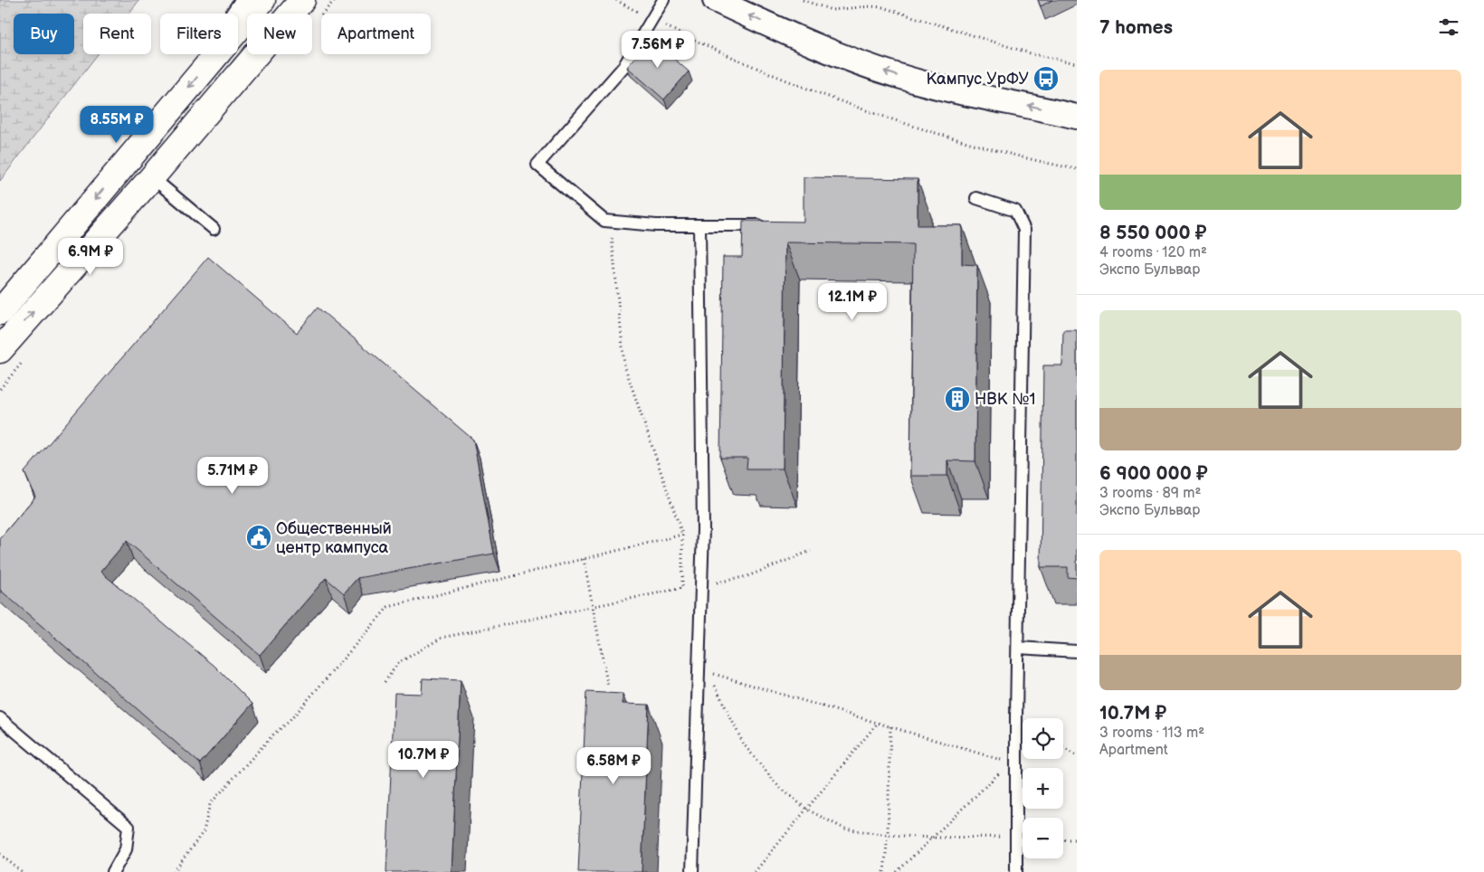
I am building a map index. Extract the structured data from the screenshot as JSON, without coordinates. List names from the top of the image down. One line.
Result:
{"places":{"bus stop":["Кампус УрФУ"],"building":["НВК №1"],"public building":["Общественный центр кампуса"]},"page":{"heading":"7 homes","chip":["Buy","Rent","Filters","New","Apartment"],"price":["7.56M ₽","8.55M ₽","6.9M ₽","12.1M ₽","5.71M ₽","10.7M ₽","6.58M ₽"],"list":[{"name":"8 550 000 ₽","note":"4 rooms · 120 m² · Экспо Бульвар"},{"name":"6 900 000 ₽","note":"3 rooms · 89 m² · Экспо Бульвар"},{"name":"10.7M ₽","note":"3 rooms · 113 m² · Apartment"}],"map_buttons":["+","−"]}}
